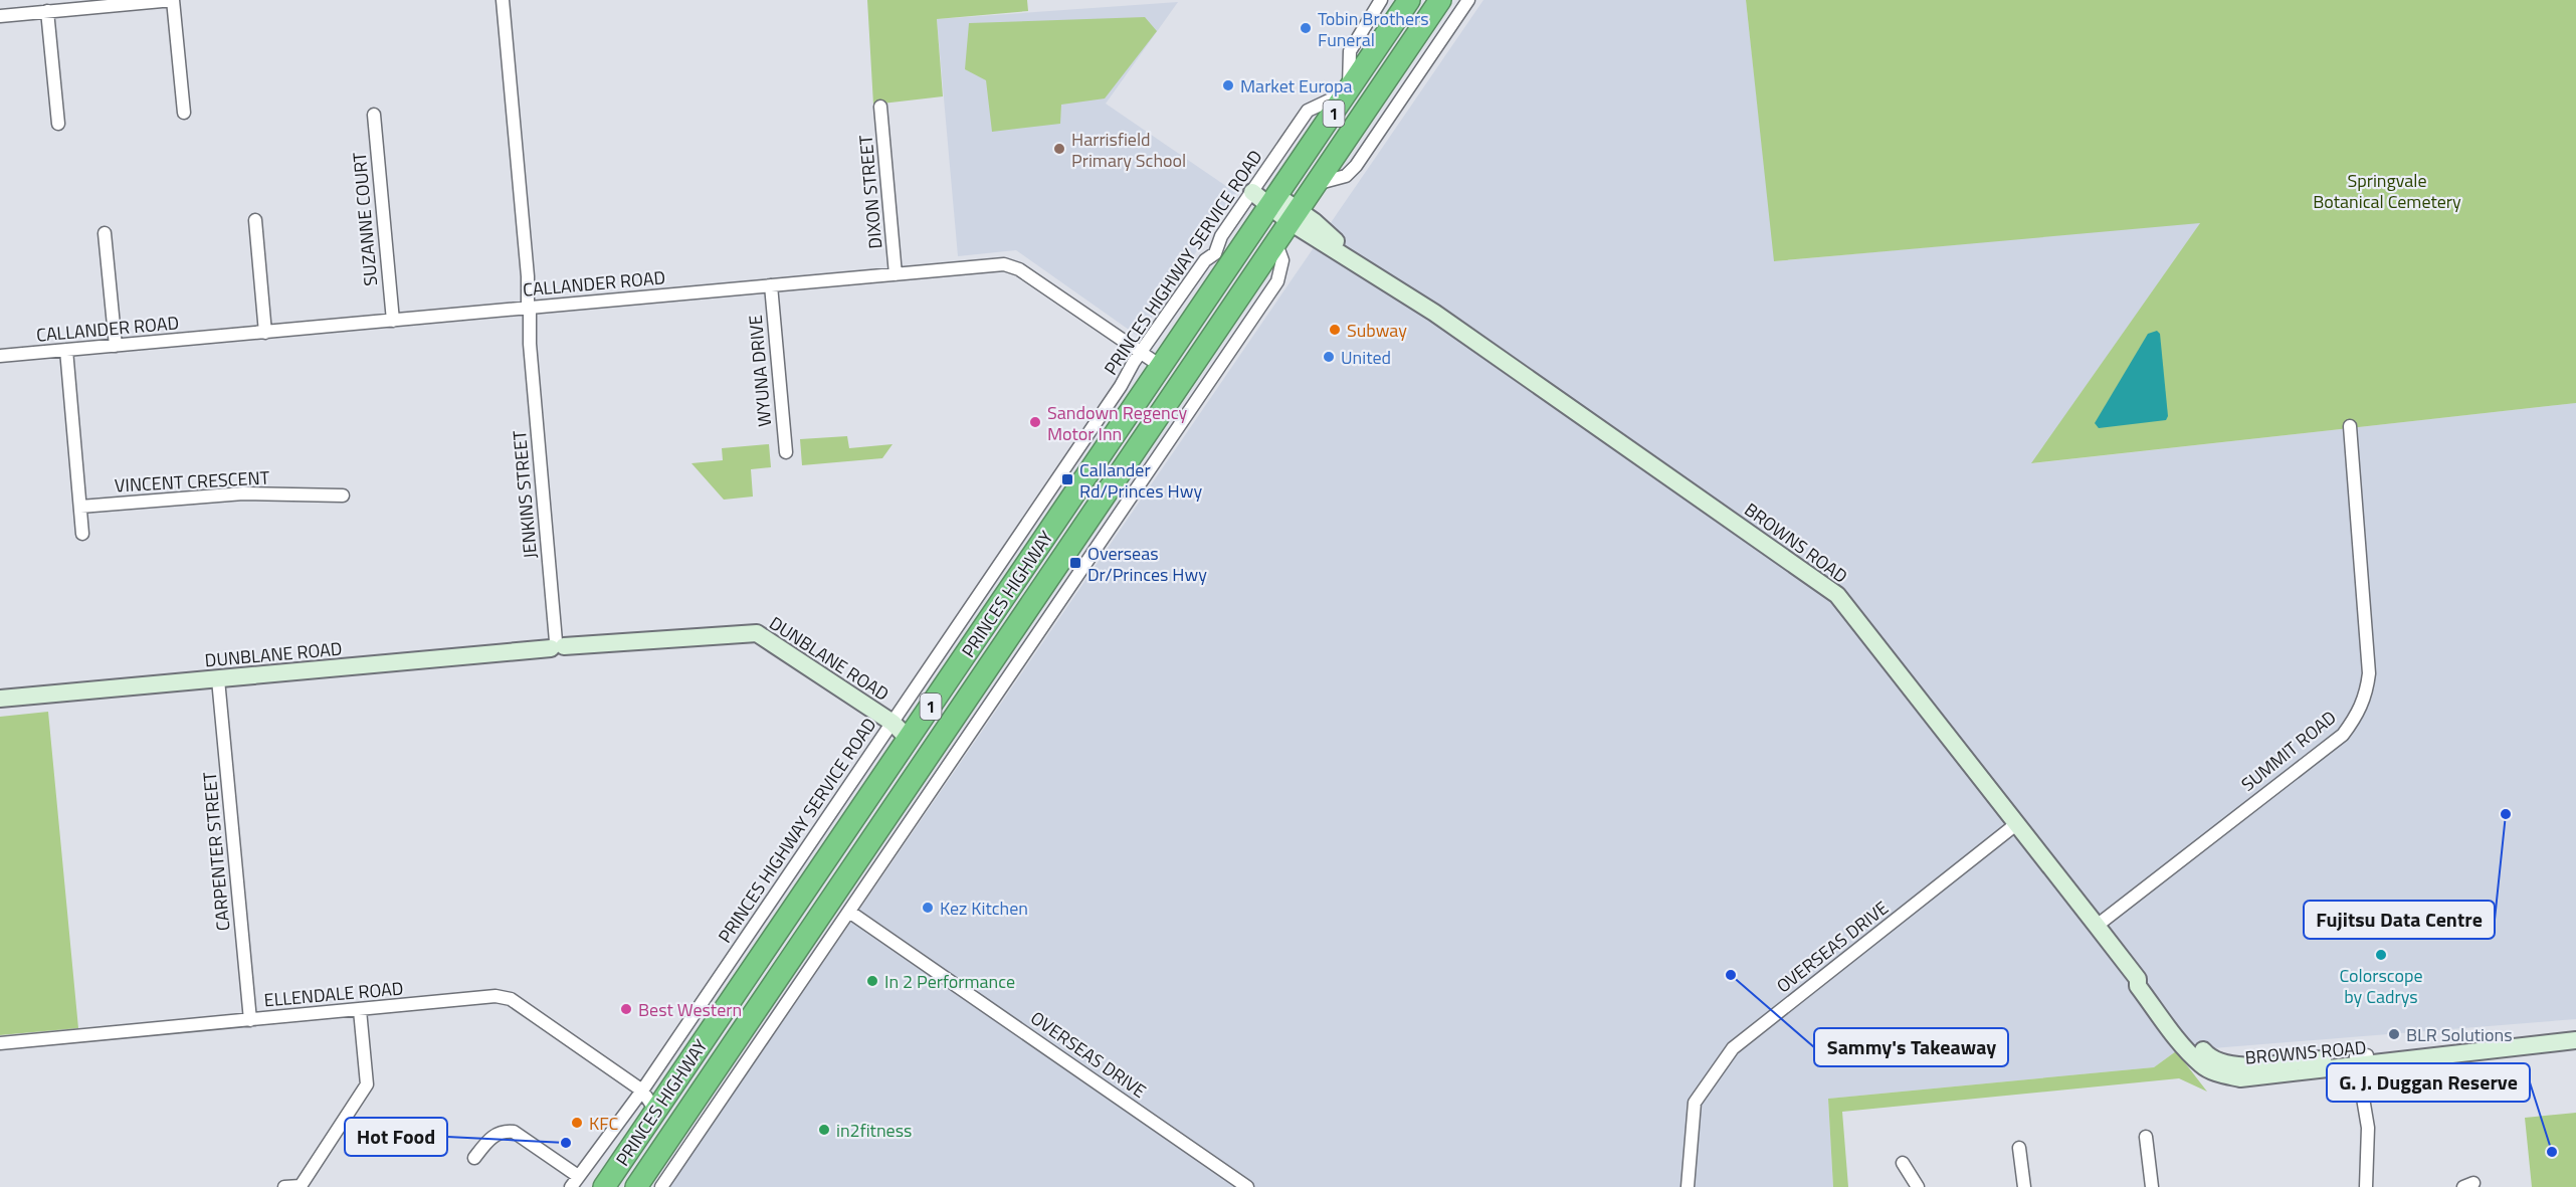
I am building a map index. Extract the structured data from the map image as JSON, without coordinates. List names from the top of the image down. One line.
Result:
{"streets":{"highway":["1","PRINCES HIGHWAY"],"street":["DIXON STREET","SUZANNE COURT","PRINCES HIGHWAY SERVICE ROAD","CALLANDER ROAD","WYUNA DRIVE","VINCENT CRESCENT","JENKINS STREET","BROWNS ROAD","DUNBLANE ROAD","SUMMIT ROAD","CARPENTER STREET","OVERSEAS DRIVE","ELLENDALE ROAD"]},"crossings":[["DIXON STREET","CALLANDER ROAD"],["SUZANNE COURT","CALLANDER ROAD"],["PRINCES HIGHWAY SERVICE ROAD","CALLANDER ROAD"],["PRINCES HIGHWAY SERVICE ROAD","BROWNS ROAD"],["PRINCES HIGHWAY SERVICE ROAD","PRINCES HIGHWAY"],["PRINCES HIGHWAY SERVICE ROAD","DUNBLANE ROAD"],["PRINCES HIGHWAY SERVICE ROAD","ELLENDALE ROAD"],["CALLANDER ROAD","WYUNA DRIVE"],["CALLANDER ROAD","JENKINS STREET"],["CALLANDER ROAD","PRINCES HIGHWAY"],["JENKINS STREET","DUNBLANE ROAD"],["BROWNS ROAD","PRINCES HIGHWAY"],["BROWNS ROAD","SUMMIT ROAD"],["BROWNS ROAD","OVERSEAS DRIVE"],["PRINCES HIGHWAY","DUNBLANE ROAD"],["PRINCES HIGHWAY","ELLENDALE ROAD"],["DUNBLANE ROAD","CARPENTER STREET"],["CARPENTER STREET","ELLENDALE ROAD"]],"parks":["Springvale Botanical Cemetery"],"places":{"other":["Tobin Brothers Funeral","Market Europa","Harrisfield Primary School","Subway","United","Sandown Regency Motor Inn","Fujitsu Data Centre","Kez Kitchen","Colorscope by Cadrys","Sammy's Takeaway","In 2 Performance","Best Western","BLR Solutions","KFC","in2fitness","Hot Food","G. J. Duggan Reserve"],"transit":["Callander Rd/Princes Hwy","Overseas Dr/Princes Hwy"]}}
